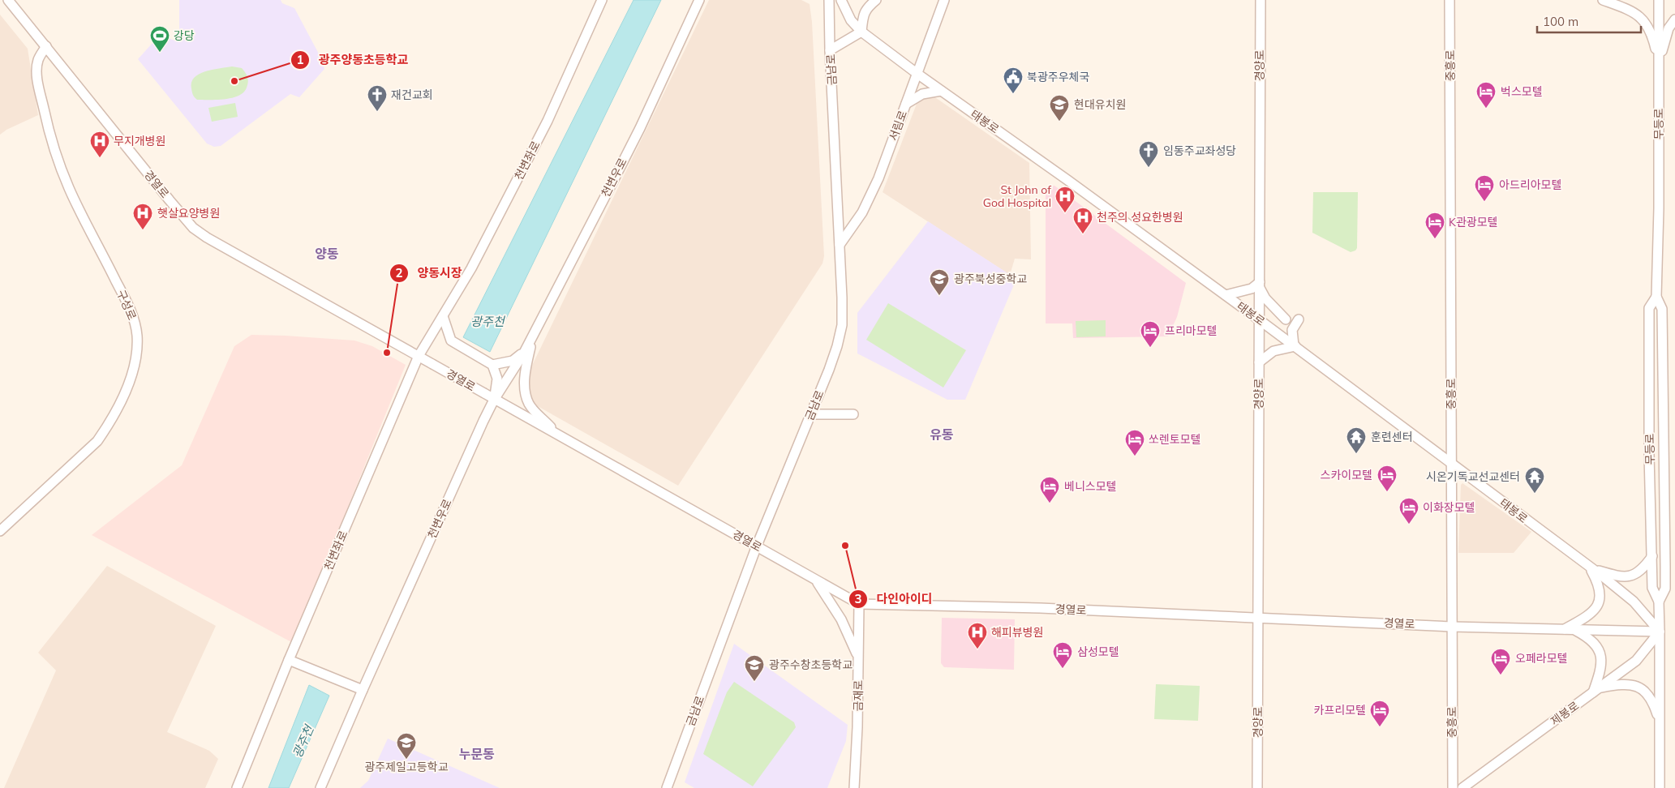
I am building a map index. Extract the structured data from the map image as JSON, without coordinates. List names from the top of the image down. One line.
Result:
{"streets":{"street":["경양로","중흥로","금남로","태봉로","무등로","서림로","천변좌로","천변우로","경열로","구성로","금재로","제봉로"]},"crossings":[["경양로","태봉로"],["경양로","경열로"],["중흥로","태봉로"],["중흥로","경열로"],["금남로","서림로"],["금남로","경열로"],["태봉로","무등로"],["태봉로","서림로"],["태봉로","경열로"],["태봉로","제봉로"],["무등로","경열로"],["무등로","제봉로"],["천변좌로","경열로"],["천변우로","경열로"],["경열로","구성로"],["경열로","금재로"],["경열로","제봉로"]],"districts":["양동","유동","누문동"],"water":["광주천"],"places":{"sports":["강당"],"other":["광주양동초등학교","양동시장","다인아이디"],"public building":["북광주우체국"],"hotel":["벅스모텔","아드리아모텔","K관광모텔","프리마모텔","쏘렌토모텔","스카이모텔","베니스모텔","이화장모텔","삼성모텔","오페라모텔","카프리모텔"],"church":["재건교회","임동주교좌성당"],"school or university":["현대유치원","광주북성중학교","광주수창초등학교","광주제일고등학교"],"hospital":["무지개병원","St John of God Hospital","햇살요양병원","천주의 성요한병원","해피뷰병원"],"temple":["훈련센터","시온기독교선교센터"]},"scale_bar":"100 m"}
